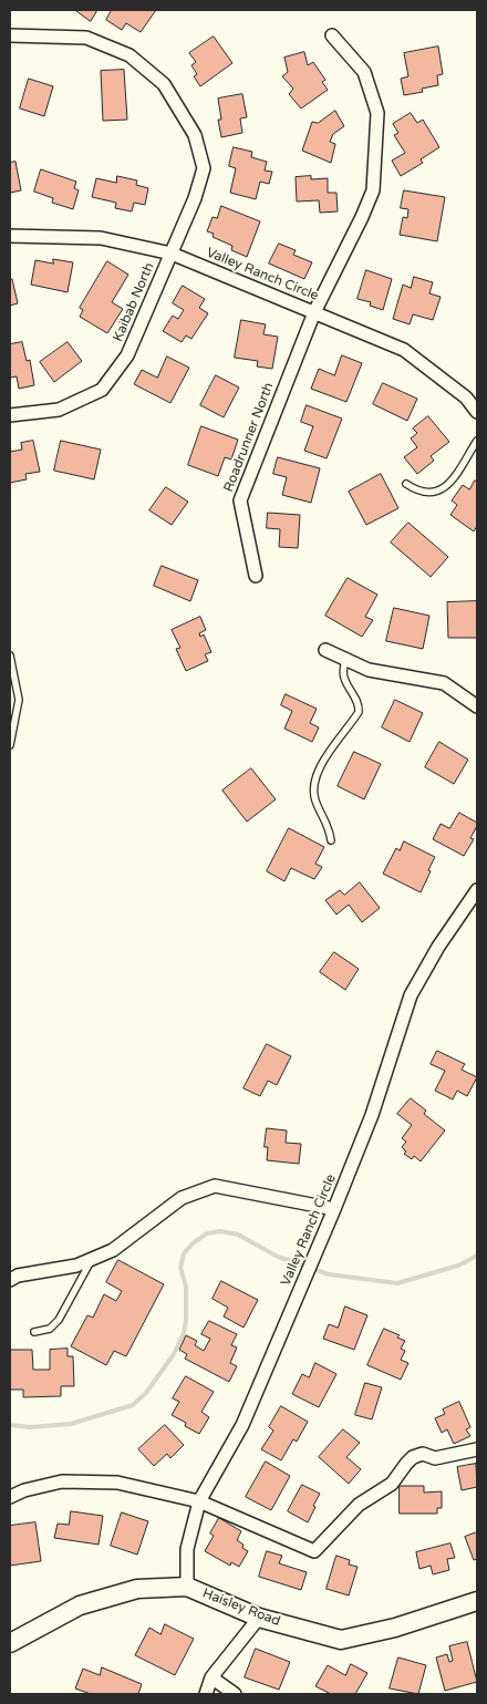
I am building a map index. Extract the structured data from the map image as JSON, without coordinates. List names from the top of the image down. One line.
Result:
{"streets":{"street":["Valley Ranch Circle","Kaibab North","Roadrunner North","Haisley Road"]},"crossings":[["Valley Ranch Circle","Kaibab North"],["Valley Ranch Circle","Roadrunner North"],["Valley Ranch Circle","Haisley Road"]]}
